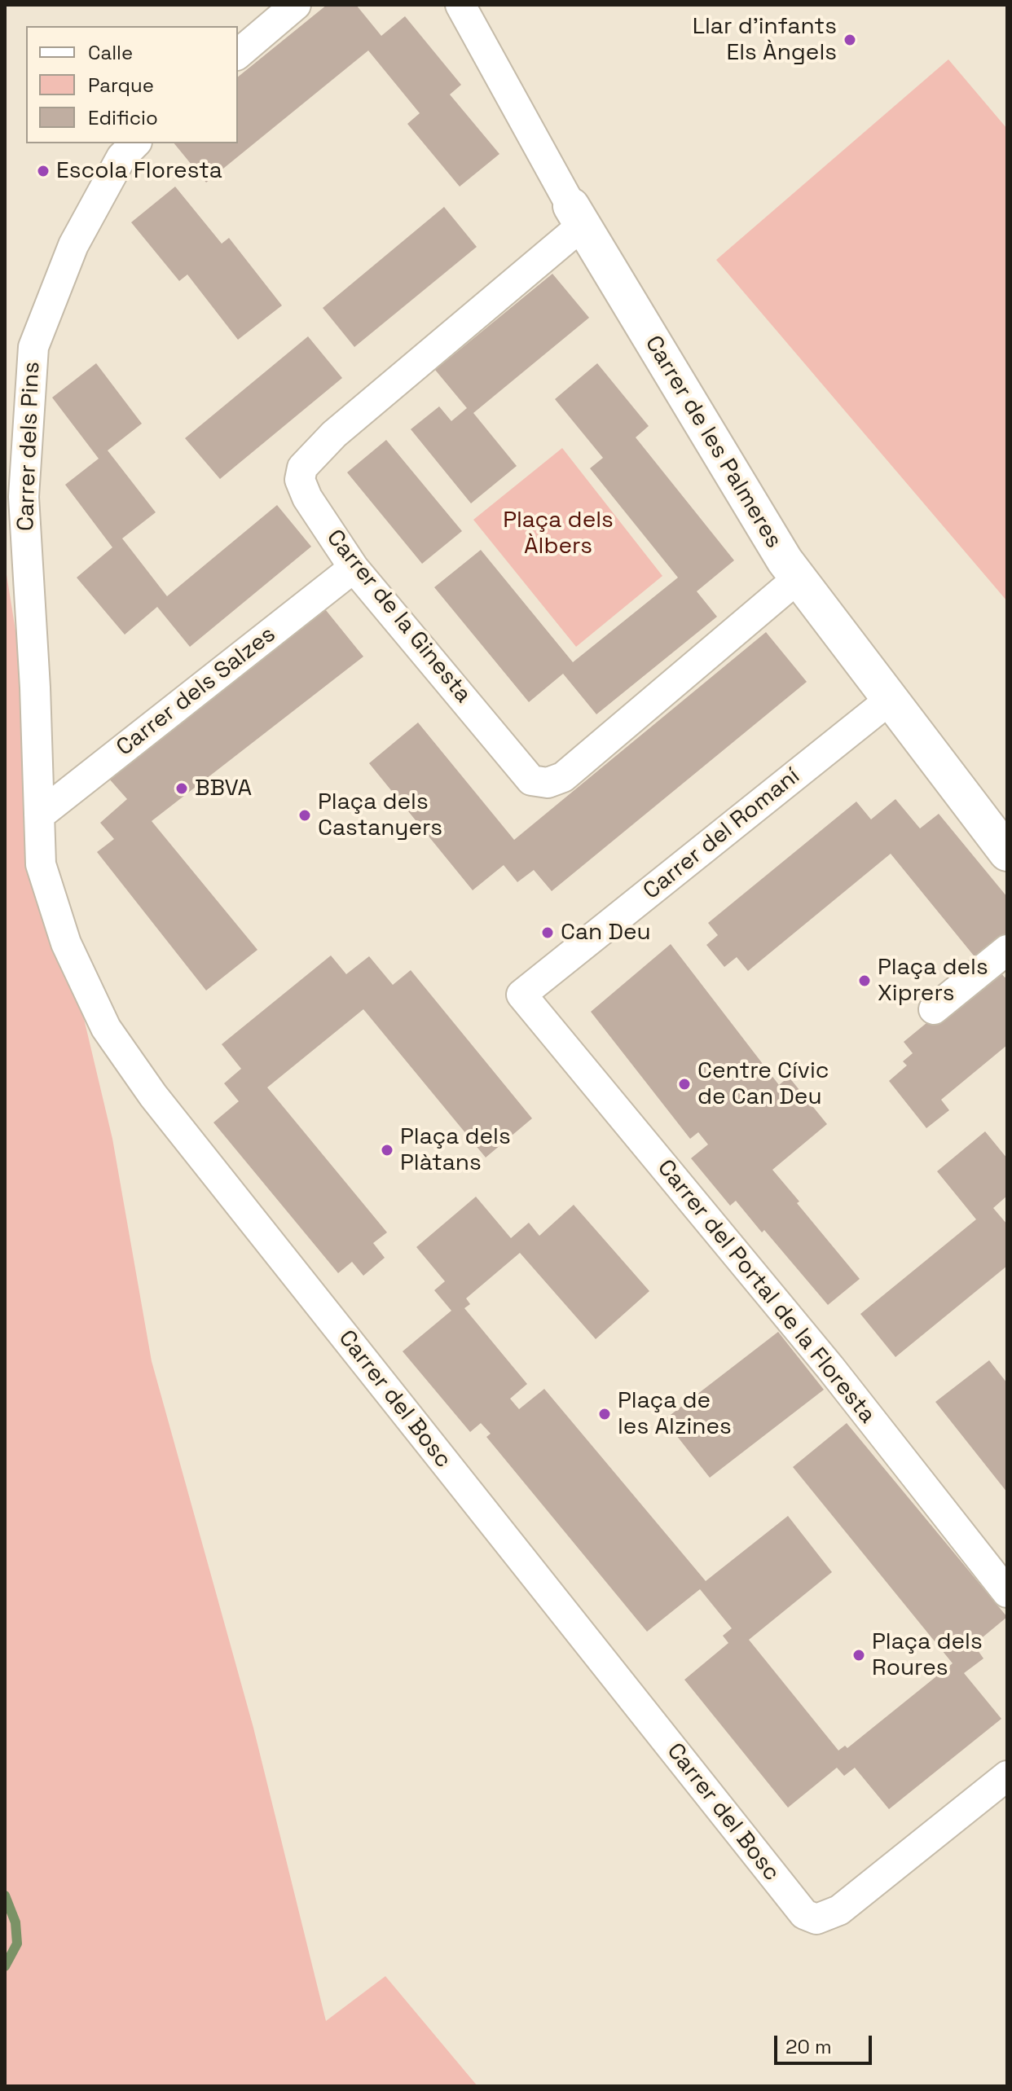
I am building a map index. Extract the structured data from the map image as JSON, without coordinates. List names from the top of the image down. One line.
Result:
{"streets":{"street":["Carrer de les Palmeres","Carrer dels Pins","Carrer de la Ginesta","Carrer dels Salzes","Carrer del Romaní","Carrer del Portal de la Floresta","Carrer del Bosc"]},"crossings":[["Carrer de les Palmeres","Carrer de la Ginesta"],["Carrer de les Palmeres","Carrer del Romaní"],["Carrer dels Pins","Carrer dels Salzes"],["Carrer dels Pins","Carrer del Bosc"],["Carrer de la Ginesta","Carrer dels Salzes"],["Carrer dels Salzes","Carrer del Bosc"],["Carrer del Romaní","Carrer del Portal de la Floresta"]],"parks":["Plaça dels Àlbers"],"places":["Llar d'infants Els Àngels","Escola Floresta","BBVA","Plaça dels Castanyers","Can Deu","Plaça dels Xiprers","Centre Cívic de Can Deu","Plaça dels Plàtans","Plaça de les Alzines","Plaça dels Roures"],"legend":["Calle","Parque","Edificio"],"scale_bar":"20 m"}
